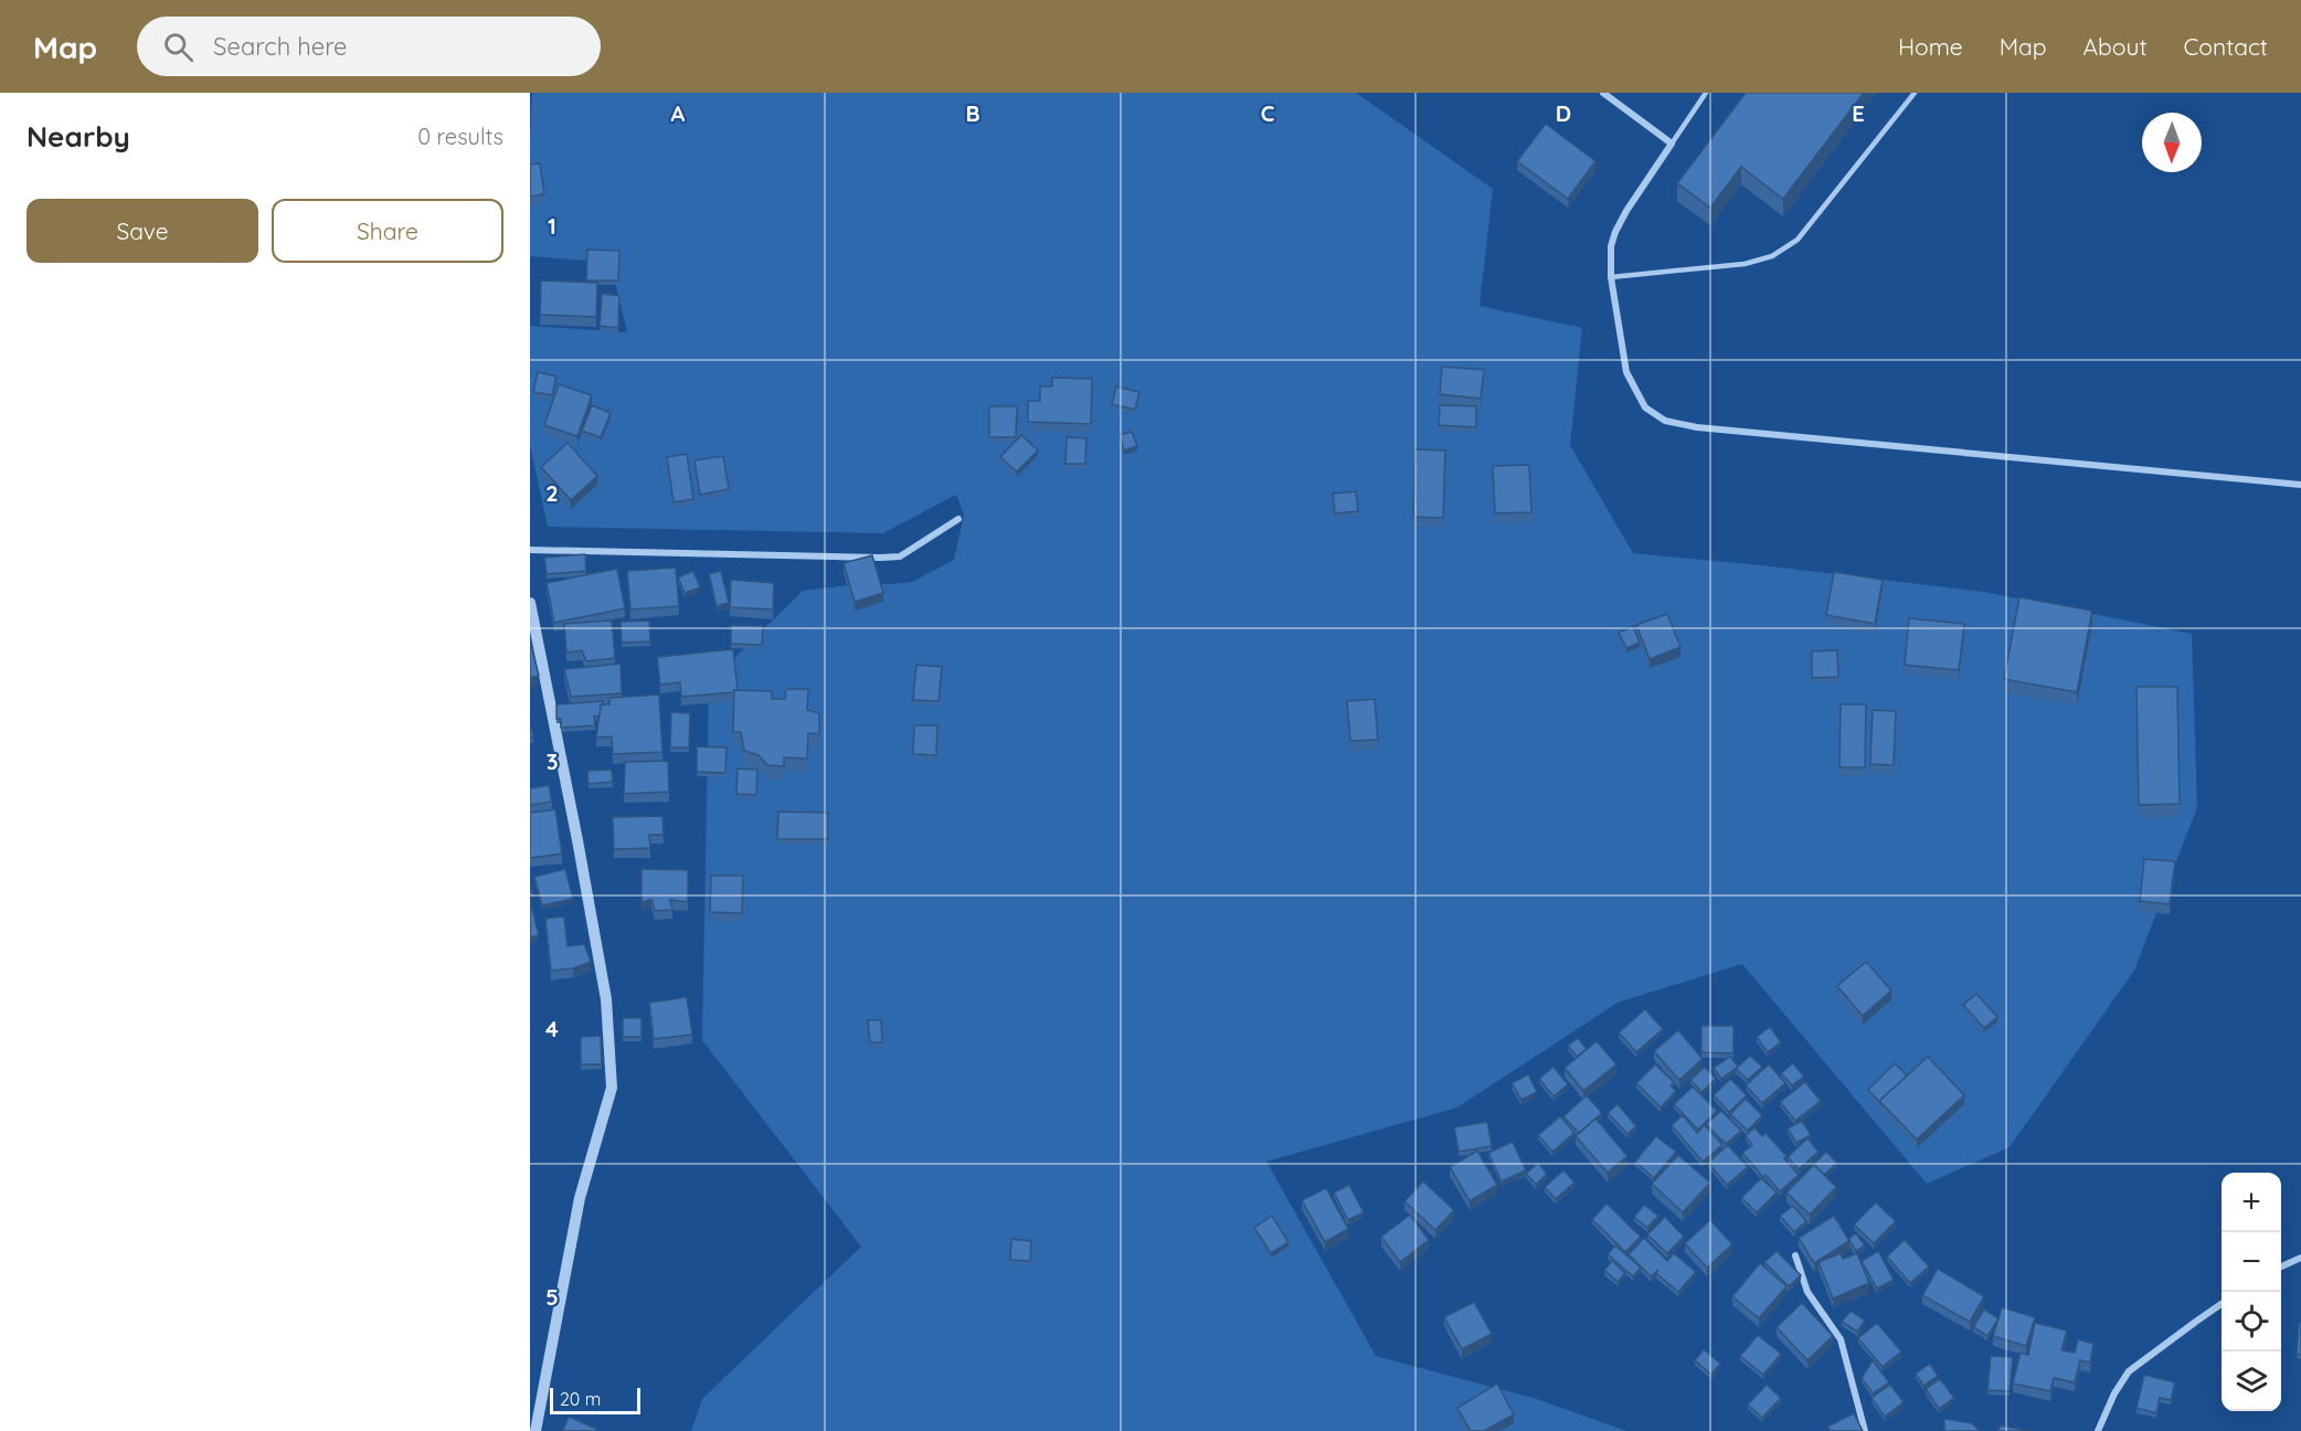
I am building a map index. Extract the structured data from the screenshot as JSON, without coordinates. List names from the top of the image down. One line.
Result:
{"scale_bar":"20 m","north":"bottom","page":{"header":"Map","search":"Search here","nav":["Home","Map","About","Contact"],"heading":["Nearby","0 results"],"buttons":["Save","Share"],"map_buttons":["+","−"],"scale":"20 m"},"grid":{"columns":["A","B","C","D","E"],"rows":["1","2","3","4","5"]}}
